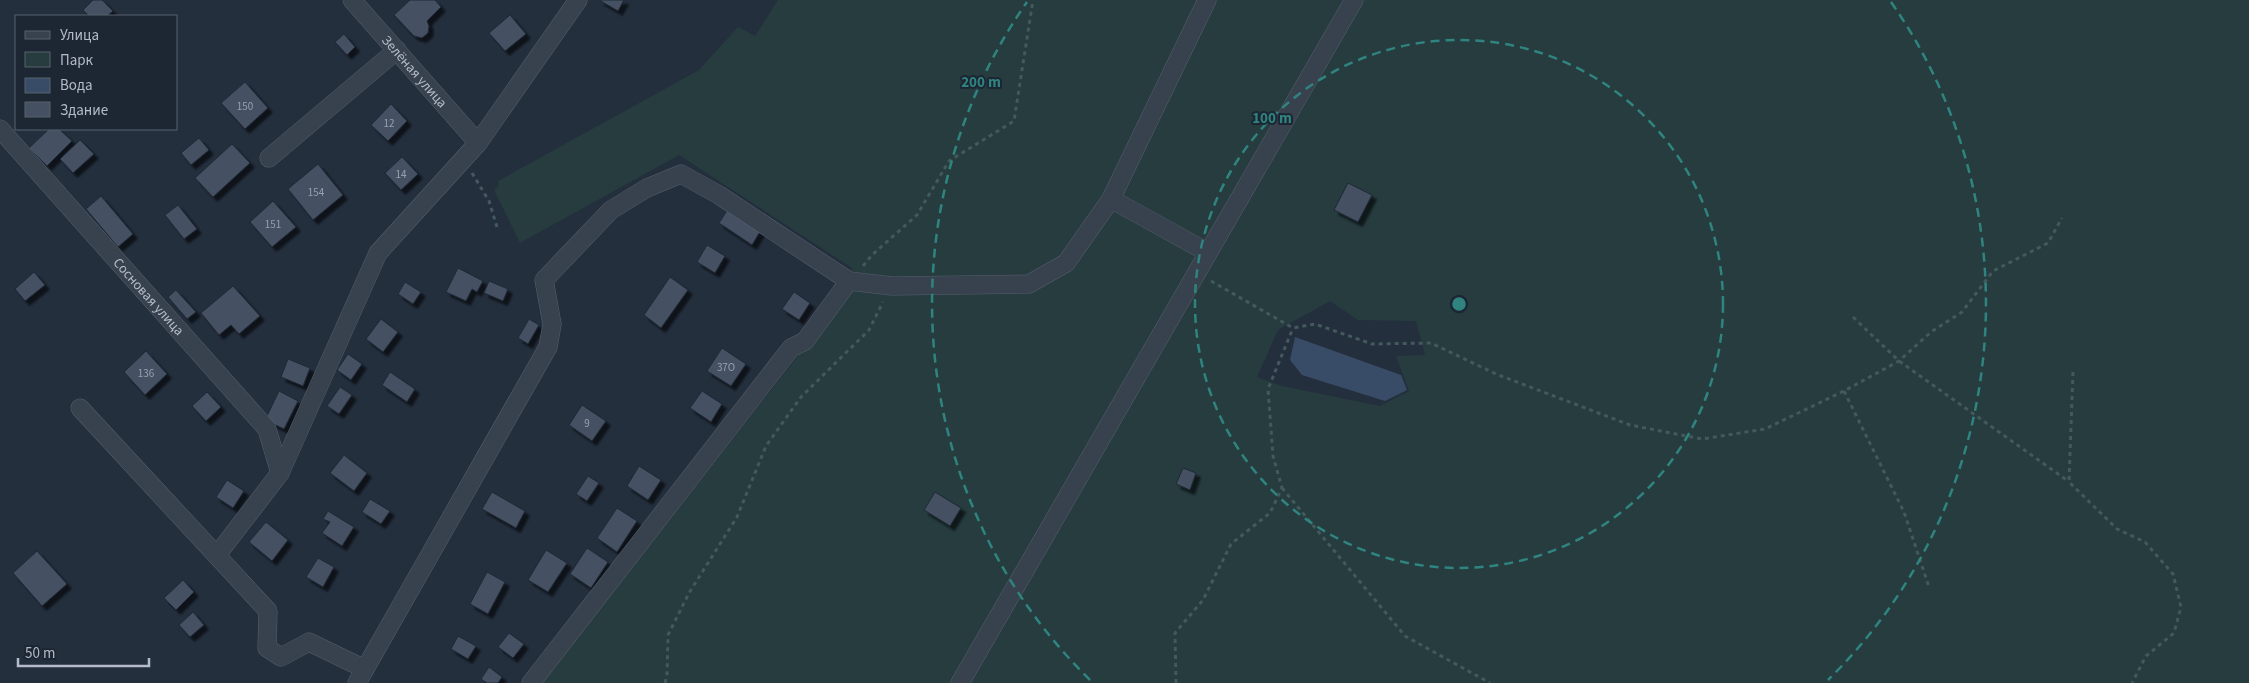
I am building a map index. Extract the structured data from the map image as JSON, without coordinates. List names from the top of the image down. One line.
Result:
{"streets":{"street":["Зелёная улица","Сосновая улица"]},"house_numbers":["150","12","14","154","151","37О","136","9"],"legend":["Улица","Парк","Вода","Здание"],"scale_bar":"50 m","rings":["200 m","100 m"]}
